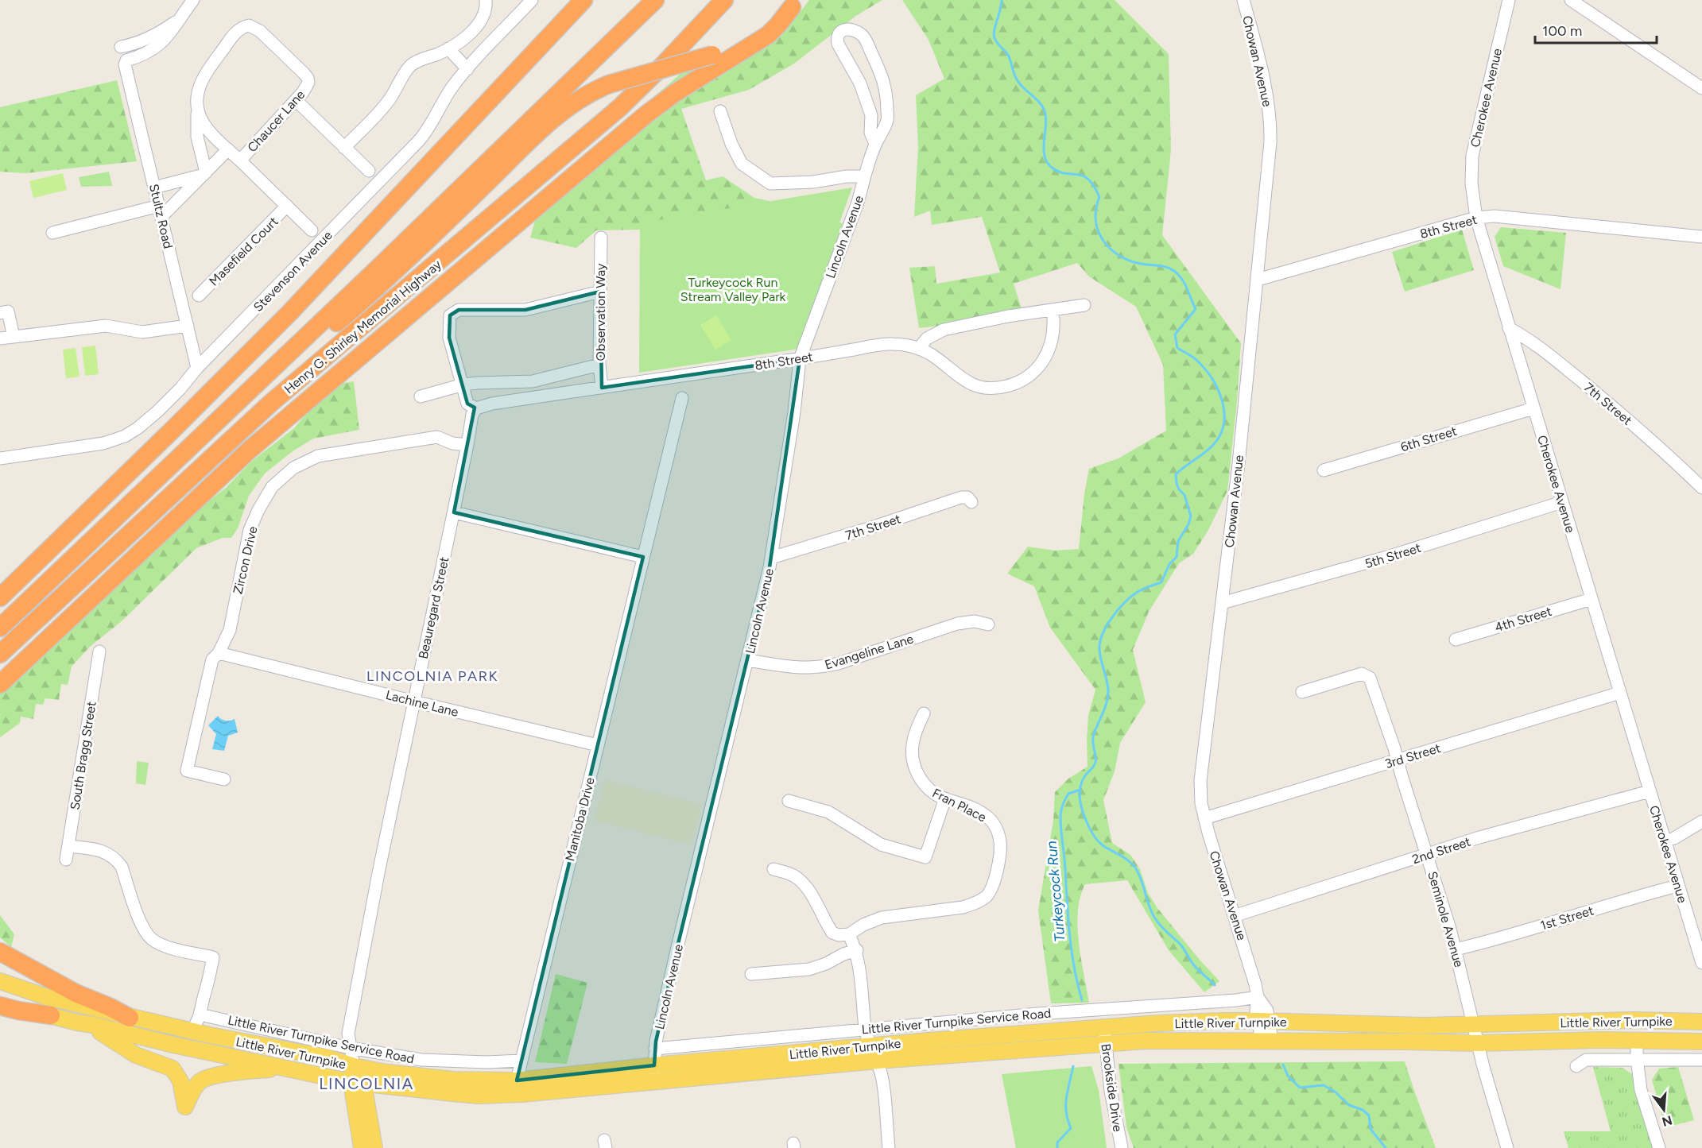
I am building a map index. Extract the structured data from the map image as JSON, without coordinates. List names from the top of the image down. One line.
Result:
{"streets":{"highway":["Henry G. Shirley Memorial Highway"],"main road":["Beauregard Street","Little River Turnpike"],"street":["Chowan Avenue","Cherokee Avenue","Chaucer Lane","Stultz Road","8th Street","Lincoln Avenue","Masefield Court","Stevenson Avenue","Observation Way","7th Street","6th Street","5th Street","Zircon Drive","4th Street","Evangeline Lane","Lachine Lane","South Bragg Street","3rd Street","Fran Place","Manitoba Drive","2nd Street","1st Street","Seminole Avenue","Little River Turnpike Service Road","Brookside Drive"]},"crossings":[["Chowan Avenue","8th Street"],["Chowan Avenue","5th Street"],["Chowan Avenue","3rd Street"],["Chowan Avenue","2nd Street"],["Chowan Avenue","Little River Turnpike Service Road"],["Chowan Avenue","Little River Turnpike"],["Cherokee Avenue","8th Street"],["Cherokee Avenue","7th Street"],["Cherokee Avenue","6th Street"],["Cherokee Avenue","5th Street"],["Cherokee Avenue","4th Street"],["Cherokee Avenue","3rd Street"],["Cherokee Avenue","2nd Street"],["Cherokee Avenue","1st Street"],["Chaucer Lane","Stultz Road"],["Stultz Road","Stevenson Avenue"],["8th Street","Lincoln Avenue"],["8th Street","Observation Way"],["8th Street","Beauregard Street"],["Lincoln Avenue","7th Street"],["Lincoln Avenue","Evangeline Lane"],["Lincoln Avenue","Little River Turnpike Service Road"],["Lincoln Avenue","Little River Turnpike"],["Zircon Drive","Beauregard Street"],["Zircon Drive","Lachine Lane"],["Beauregard Street","Lachine Lane"],["Beauregard Street","Little River Turnpike Service Road"],["Beauregard Street","Little River Turnpike"],["Lachine Lane","Manitoba Drive"],["3rd Street","Seminole Avenue"],["Manitoba Drive","Little River Turnpike Service Road"],["Manitoba Drive","Little River Turnpike"],["2nd Street","Seminole Avenue"],["1st Street","Seminole Avenue"],["Seminole Avenue","Little River Turnpike"],["Little River Turnpike","Brookside Drive"]],"districts":["LINCOLNIA PARK","LINCOLNIA"],"water":["Turkeycock Run"],"parks":["Turkeycock Run Stream Valley Park"],"scale_bar":"100 m","north":"bottom"}
